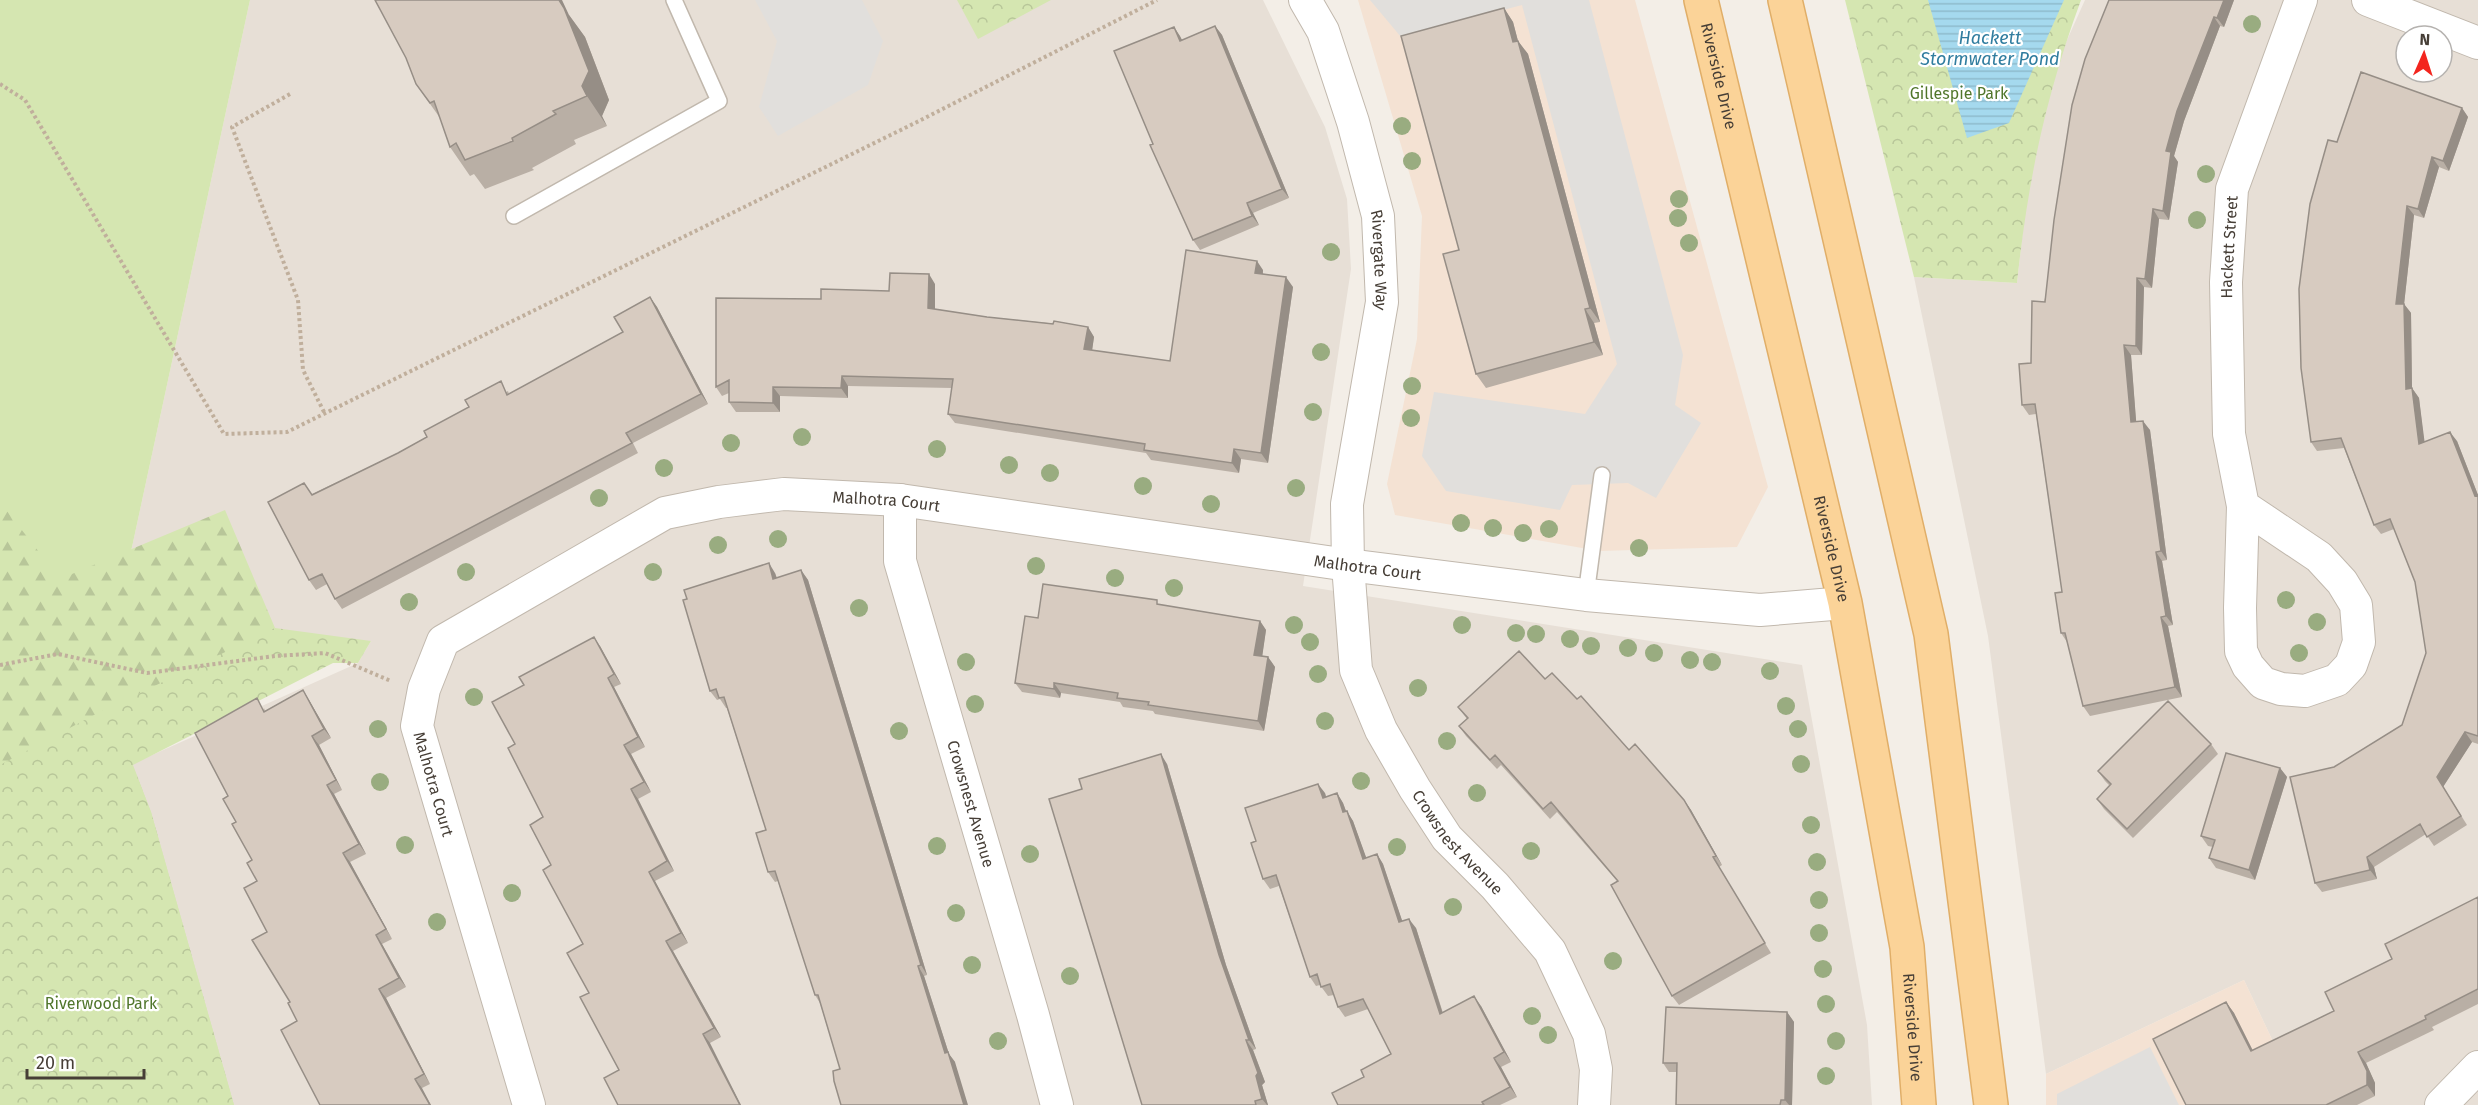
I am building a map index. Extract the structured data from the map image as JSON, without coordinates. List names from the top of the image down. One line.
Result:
{"streets":{"main road":["Riverside Drive"],"street":["Hackett Street","Rivergate Way","Malhotra Court","Crowsnest Avenue"]},"crossings":[["Riverside Drive","Malhotra Court"],["Rivergate Way","Malhotra Court"],["Rivergate Way","Crowsnest Avenue"],["Malhotra Court","Crowsnest Avenue"]],"water":["Hackett Stormwater Pond"],"parks":["Gillespie Park","Riverwood Park"],"scale_bar":"20 m","north":"top"}
